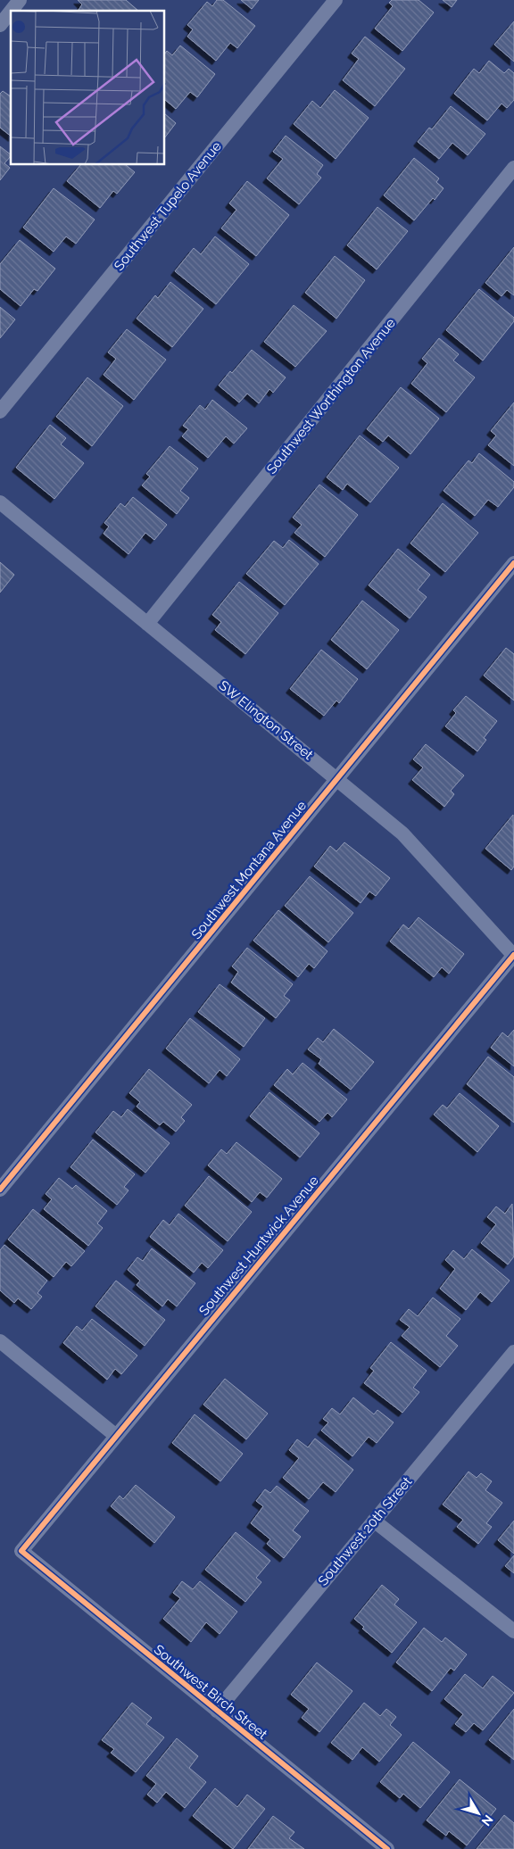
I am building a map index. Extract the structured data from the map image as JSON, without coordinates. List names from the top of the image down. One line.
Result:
{"streets":{"street":["Southwest Tupelo Avenue","Southwest Worthington Avenue","SW Elington Street","Southwest Montana Avenue","Southwest Huntwick Avenue","Southwest 20th Street","Southwest Birch Street"]},"crossings":[["Southwest Worthington Avenue","SW Elington Street"],["SW Elington Street","Southwest Montana Avenue"],["SW Elington Street","Southwest Huntwick Avenue"],["Southwest Huntwick Avenue","Southwest Birch Street"],["Southwest 20th Street","Southwest Birch Street"]],"north":"bottom right"}
